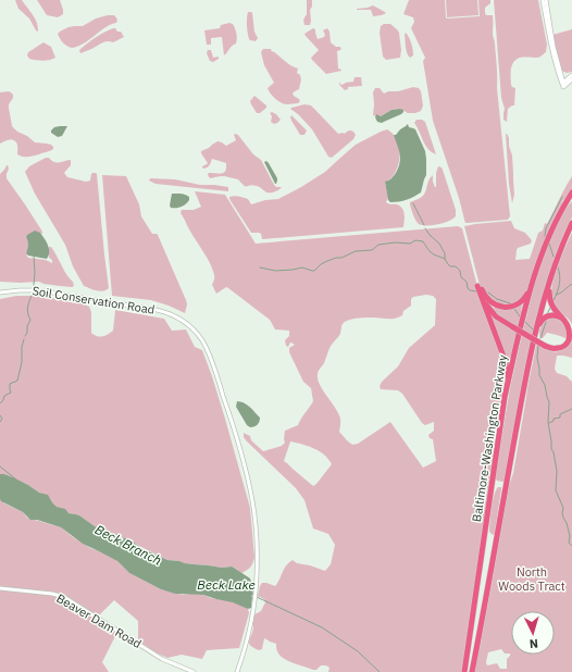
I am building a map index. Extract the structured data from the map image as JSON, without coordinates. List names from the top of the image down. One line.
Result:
{"streets":{"highway":["Baltimore-Washington Parkway"],"main road":["Soil Conservation Road","Beaver Dam Road"]},"water":["Beck Branch","Beck Lake"],"parks":["North Woods Tract"],"north":"bottom"}
